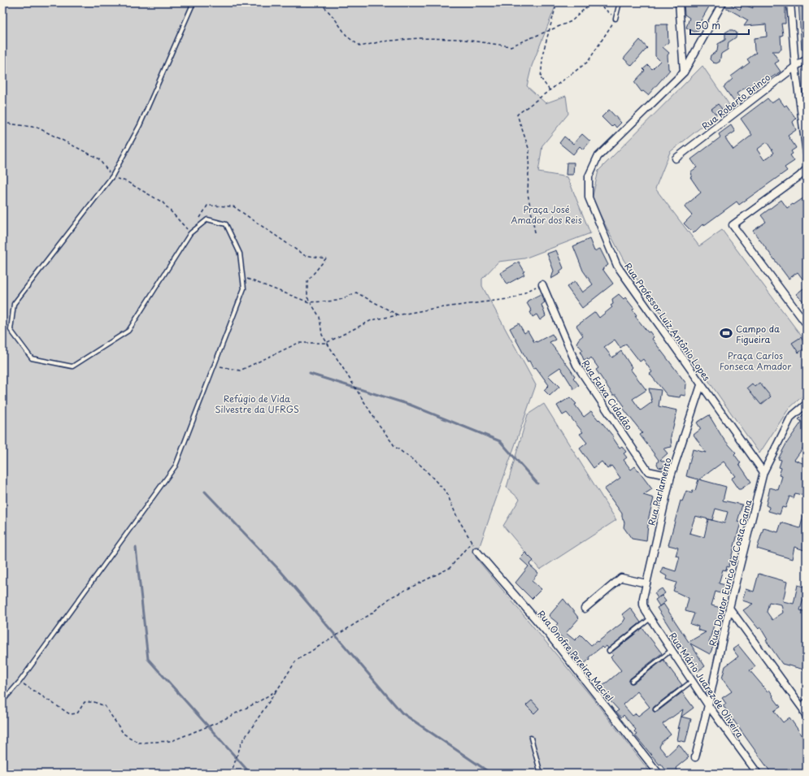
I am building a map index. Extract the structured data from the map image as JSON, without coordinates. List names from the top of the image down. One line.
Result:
{"streets":{"street":["Rua Roberto Brinco","Rua Professor Luiz Antônio Lopes","Rua Faixa Cidadão","Rua Parlamento","Rua Doutor Eurico da Costa Gama","Rua Onofre Pereira Maciel","Rua Mário Juarez de Oliveira"]},"crossings":[["Rua Professor Luiz Antônio Lopes","Rua Parlamento"],["Rua Professor Luiz Antônio Lopes","Rua Doutor Eurico da Costa Gama"],["Rua Faixa Cidadão","Rua Parlamento"],["Rua Parlamento","Rua Mário Juarez de Oliveira"],["Rua Doutor Eurico da Costa Gama","Rua Mário Juarez de Oliveira"]],"parks":["Praça José Amador dos Reis","Praça Carlos Fonseca Amador","Refúgio de Vida Silvestre da UFRGS"],"places":{"sports":["Campo da Figueira"]},"scale_bar":"50 m"}
